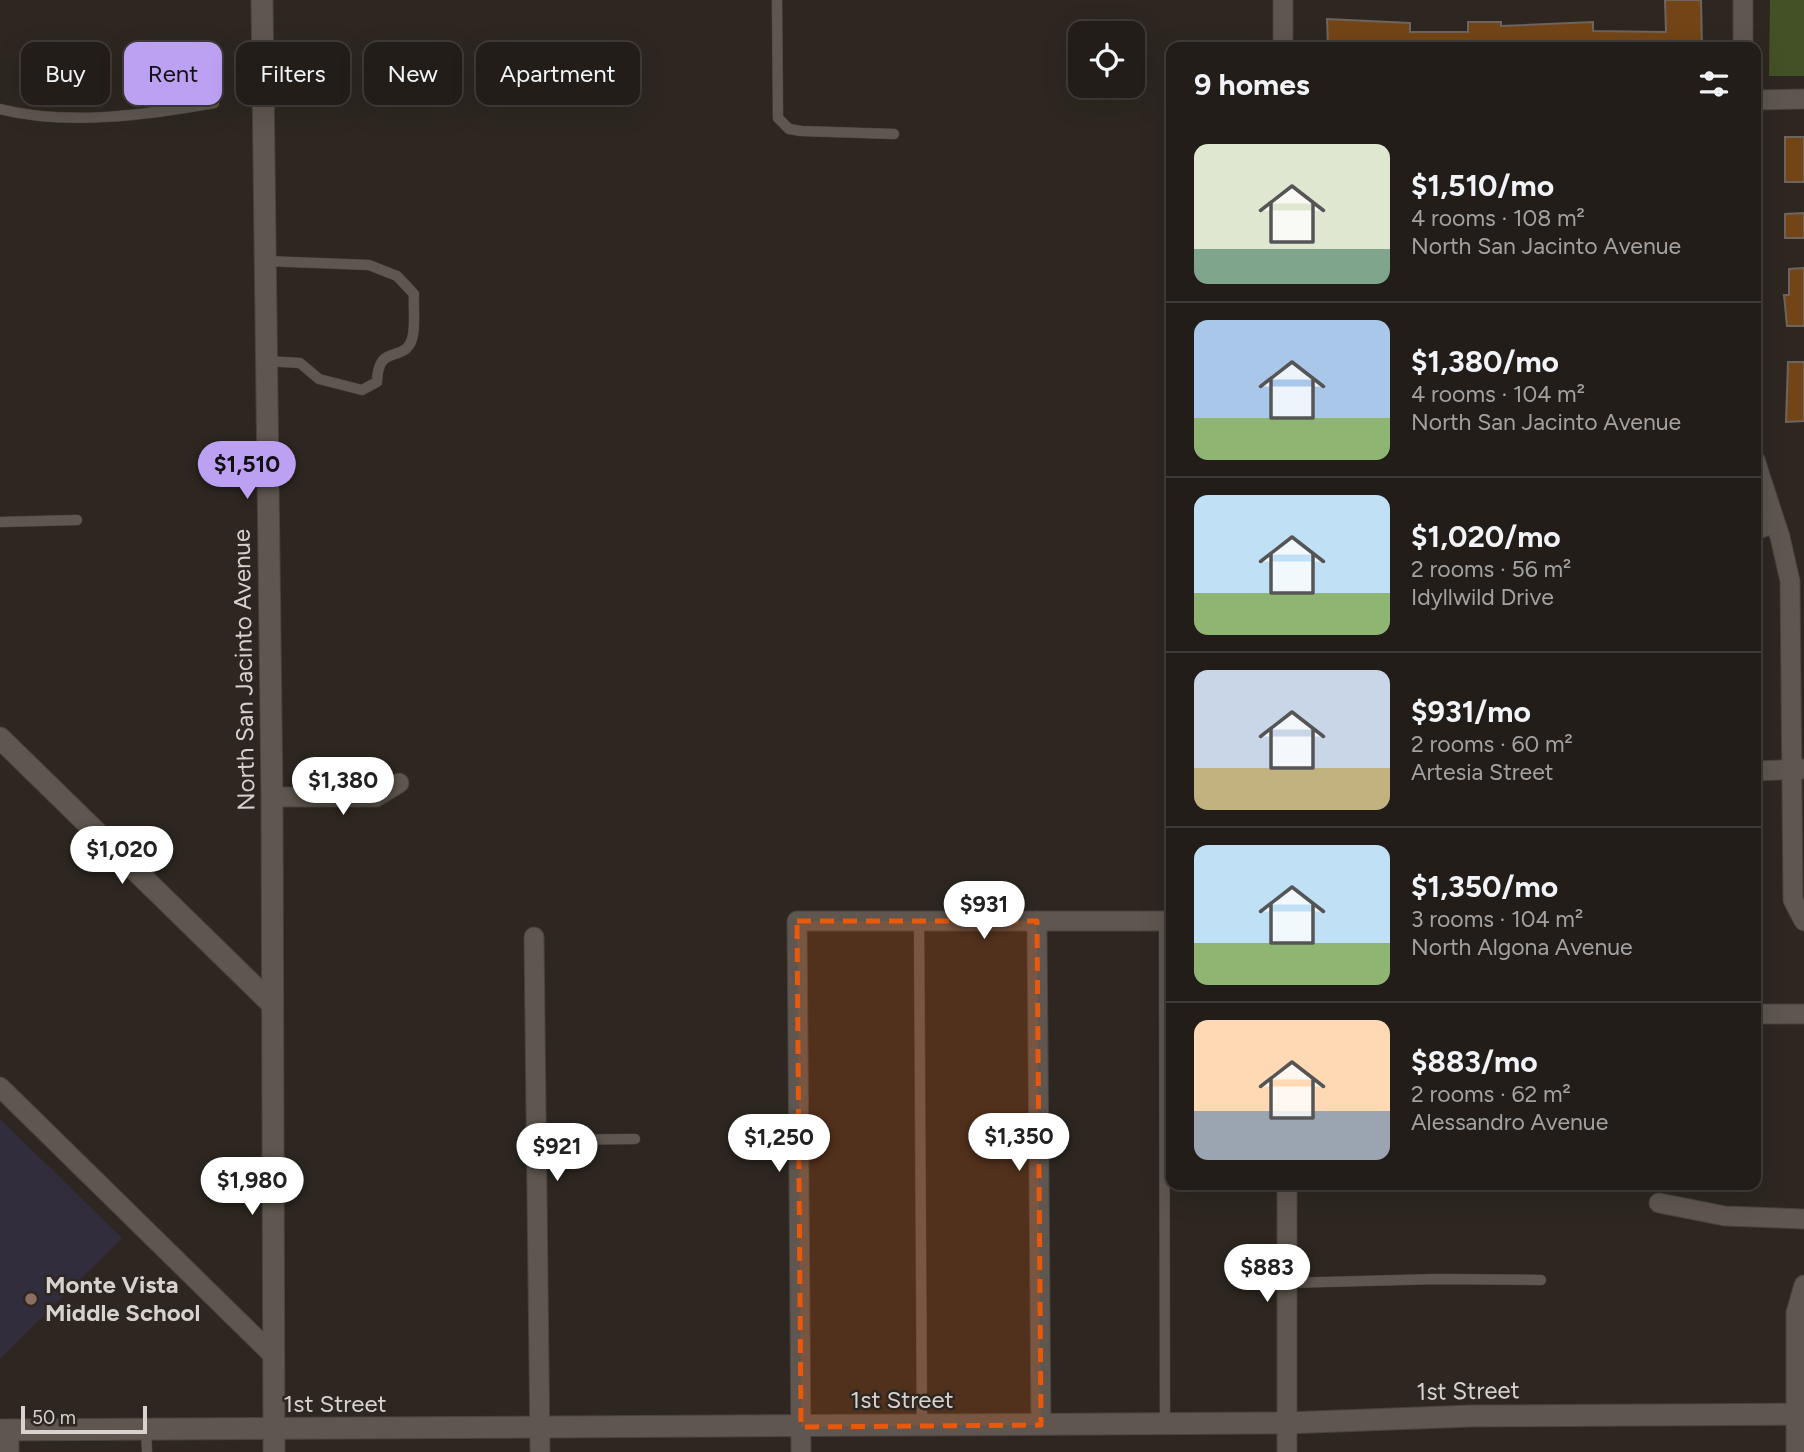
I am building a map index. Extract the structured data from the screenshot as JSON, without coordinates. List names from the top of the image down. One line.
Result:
{"streets":{"street":["North San Jacinto Avenue","1st Street"]},"crossings":[["North San Jacinto Avenue","1st Street"]],"places":["Monte Vista Middle School"],"scale_bar":"50 m","page":{"chip":["Buy","Rent","Filters","New","Apartment"],"heading":"9 homes","list":[{"name":"$1,510/mo","note":"4 rooms · 108 m² · North San Jacinto Avenue"},{"name":"$1,380/mo","note":"4 rooms · 104 m² · North San Jacinto Avenue"},{"name":"$1,020/mo","note":"2 rooms · 56 m² · Idyllwild Drive"},{"name":"$931/mo","note":"2 rooms · 60 m² · Artesia Street"},{"name":"$1,350/mo","note":"3 rooms · 104 m² · North Algona Avenue"},{"name":"$883/mo","note":"2 rooms · 62 m² · Alessandro Avenue"}],"price":["$1,510","$1,380","$1,020","$931","$1,350","$1,250","$921","$1,980","$883"],"scale":"50 m"}}
